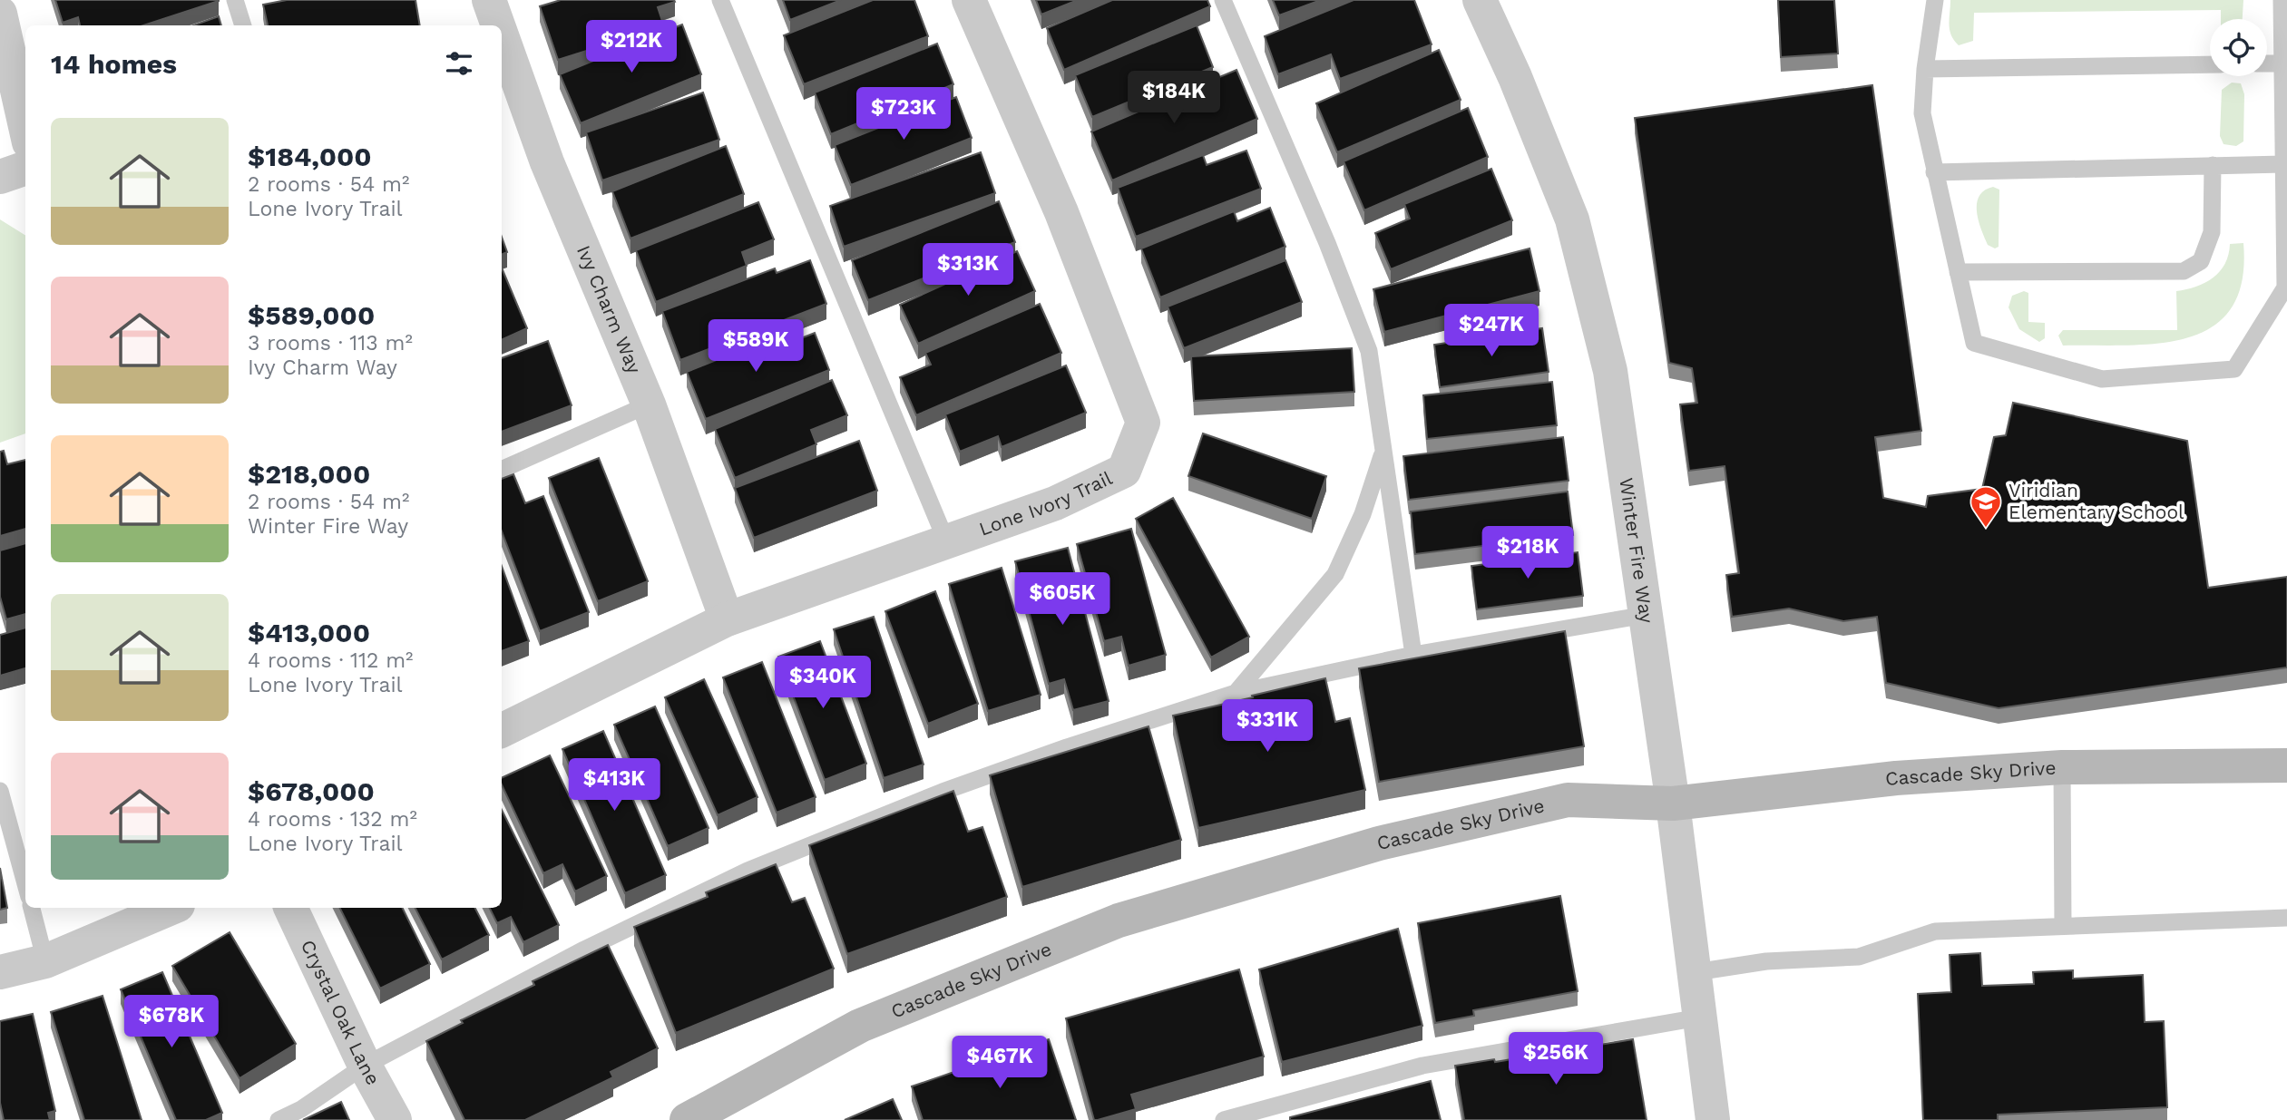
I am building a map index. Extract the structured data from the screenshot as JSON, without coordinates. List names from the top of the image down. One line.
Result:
{"streets":{"street":["Ivy Charm Way","Lone Ivory Trail","Winter Fire Way","Cascade Sky Drive","Crystal Oak Lane"]},"crossings":[["Ivy Charm Way","Lone Ivory Trail"],["Winter Fire Way","Cascade Sky Drive"]],"places":{"school or university":["Viridian Elementary School"]},"page":{"price":["$212K","$184K","$723K","$313K","$247K","$589K","$218K","$605K","$340K","$331K","$413K","$678K","$256K","$467K"],"heading":"14 homes","list":[{"name":"$184,000","note":"2 rooms · 54 m² · Lone Ivory Trail"},{"name":"$589,000","note":"3 rooms · 113 m² · Ivy Charm Way"},{"name":"$218,000","note":"2 rooms · 54 m² · Winter Fire Way"},{"name":"$413,000","note":"4 rooms · 112 m² · Lone Ivory Trail"},{"name":"$678,000","note":"4 rooms · 132 m² · Lone Ivory Trail"}]}}
